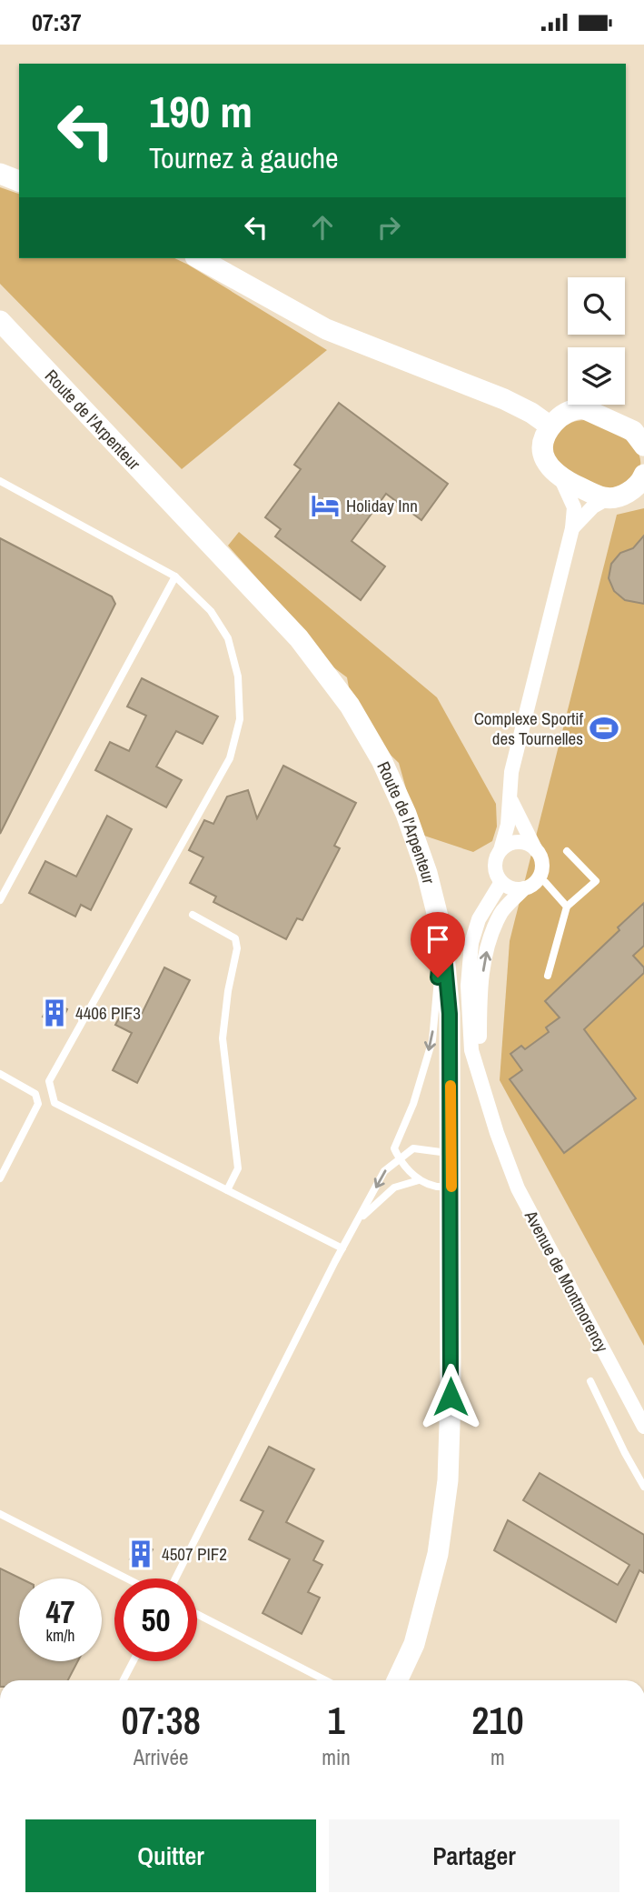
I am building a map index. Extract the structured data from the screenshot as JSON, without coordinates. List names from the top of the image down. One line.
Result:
{"streets":{"main road":["Route de l'Arpenteur"],"street":["Avenue de Montmorency"]},"places":{"hotel":["Holiday Inn"],"sports":["Complexe Sportif des Tournelles"],"building":["4406 PIF3","4507 PIF2"]},"page":{"status":"07:37","turn":["190 m","Tournez à gauche"],"speed":"47 km/h","limit":"50","eta":["07:38","Arrivée","1","min","210","m"],"buttons":["Quitter","Partager"]}}
